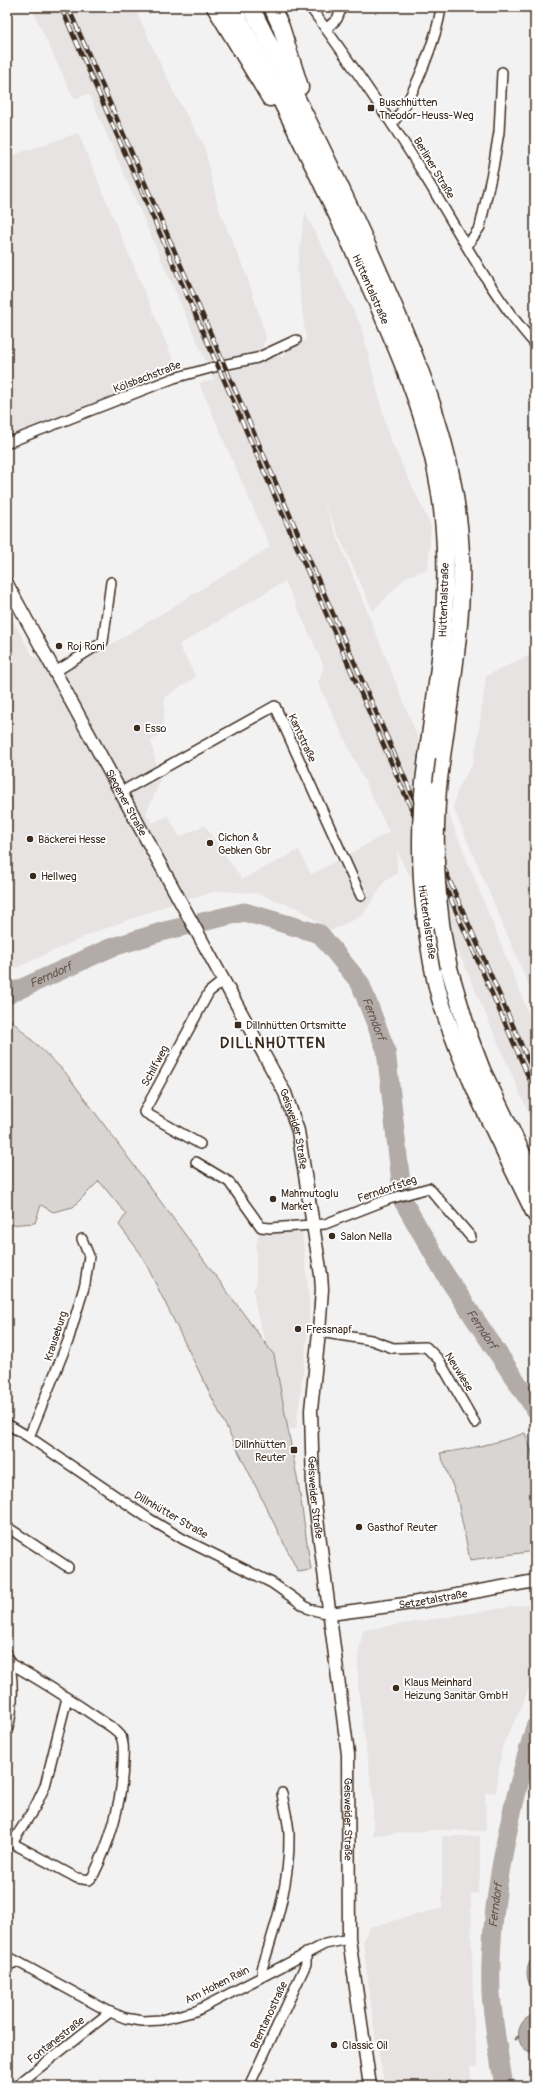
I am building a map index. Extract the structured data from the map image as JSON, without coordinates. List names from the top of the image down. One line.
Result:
{"streets":{"highway":["Hüttentalstraße"],"main road":["Siegener Straße","Geisweider Straße","Setzetalstraße"],"street":["Berliner Straße","Kölsbachstraße","Kantstraße","Schilfweg","Ferndorfsteg","Krauseburg","Neuwiese","Dillnhütter Straße","Am Hohen Rain","Brentanostraße","Fontanestraße"]},"crossings":[["Kantstraße","Siegener Straße"],["Siegener Straße","Geisweider Straße"],["Schilfweg","Geisweider Straße"],["Geisweider Straße","Ferndorfsteg"],["Geisweider Straße","Neuwiese"],["Geisweider Straße","Dillnhütter Straße"],["Geisweider Straße","Setzetalstraße"],["Geisweider Straße","Am Hohen Rain"],["Krauseburg","Dillnhütter Straße"],["Dillnhütter Straße","Setzetalstraße"],["Am Hohen Rain","Brentanostraße"],["Am Hohen Rain","Fontanestraße"]],"districts":["DILLNHÜTTEN"],"water":["Ferndorf"],"places":{"transit":["Buschhütten Theodor-Heuss-Weg","Dillnhütten Ortsmitte","Dillnhütten Reuter"],"other":["Roj Roni","Esso","Bäckerei Hesse","Cichon & Gebken Gbr","Hellweg","Mahmutoglu Market","Salon Nella","Fressnapf","Gasthof Reuter","Klaus Meinhard Heizung Sanitär GmbH","Classic Oil"]}}
